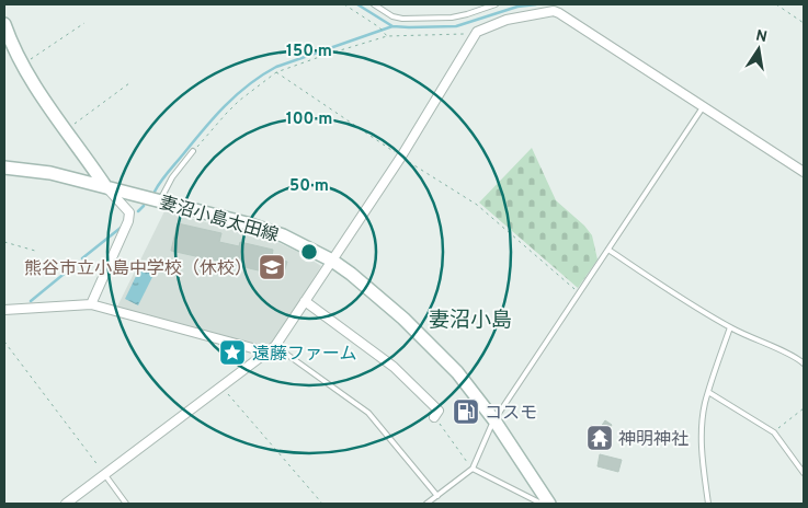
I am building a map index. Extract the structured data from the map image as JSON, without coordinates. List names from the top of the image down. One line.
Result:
{"streets":{"main road":["妻沼小島太田線"]},"districts":["妻沼小島"],"places":{"school or university":["熊谷市立小島中学校（休校）"],"place":["遠藤ファーム"],"fuel station":["コスモ"],"temple":["神明神社"]},"north":"top","rings":["150 m","100 m","50 m"]}
